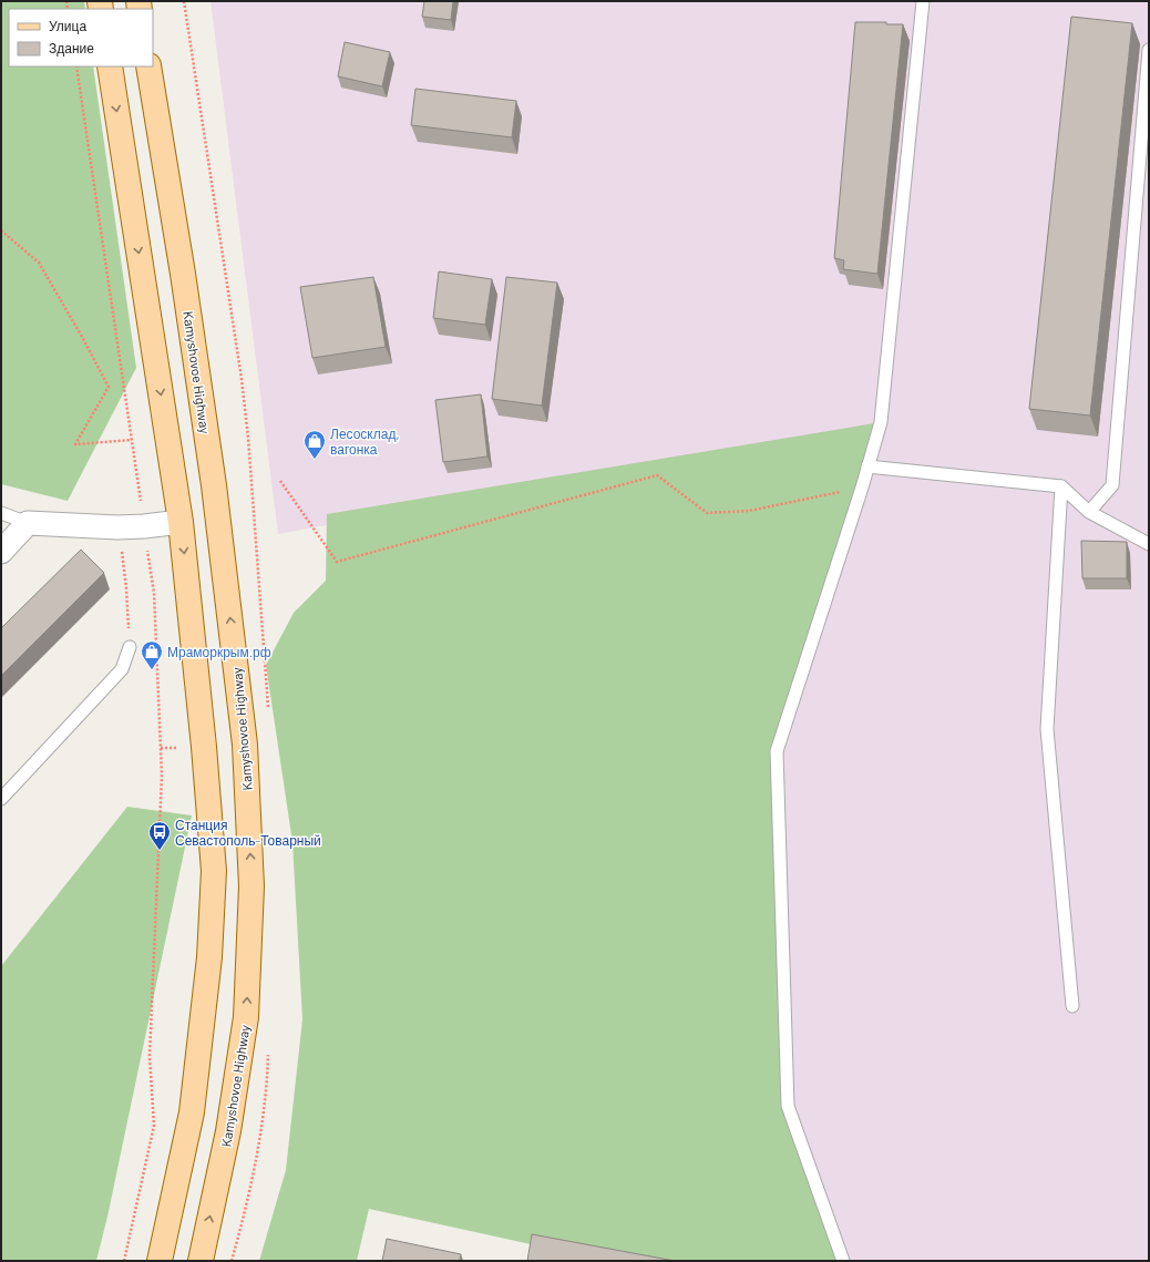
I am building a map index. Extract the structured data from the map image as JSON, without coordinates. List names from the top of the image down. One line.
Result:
{"streets":{"main road":["Kamyshovoe Highway"]},"places":{"shop":["Лесосклад, вагонка","Мраморкрым.рф"],"bus stop":["Станция Севастополь-Товарный"]},"legend":["Улица","Здание"]}
